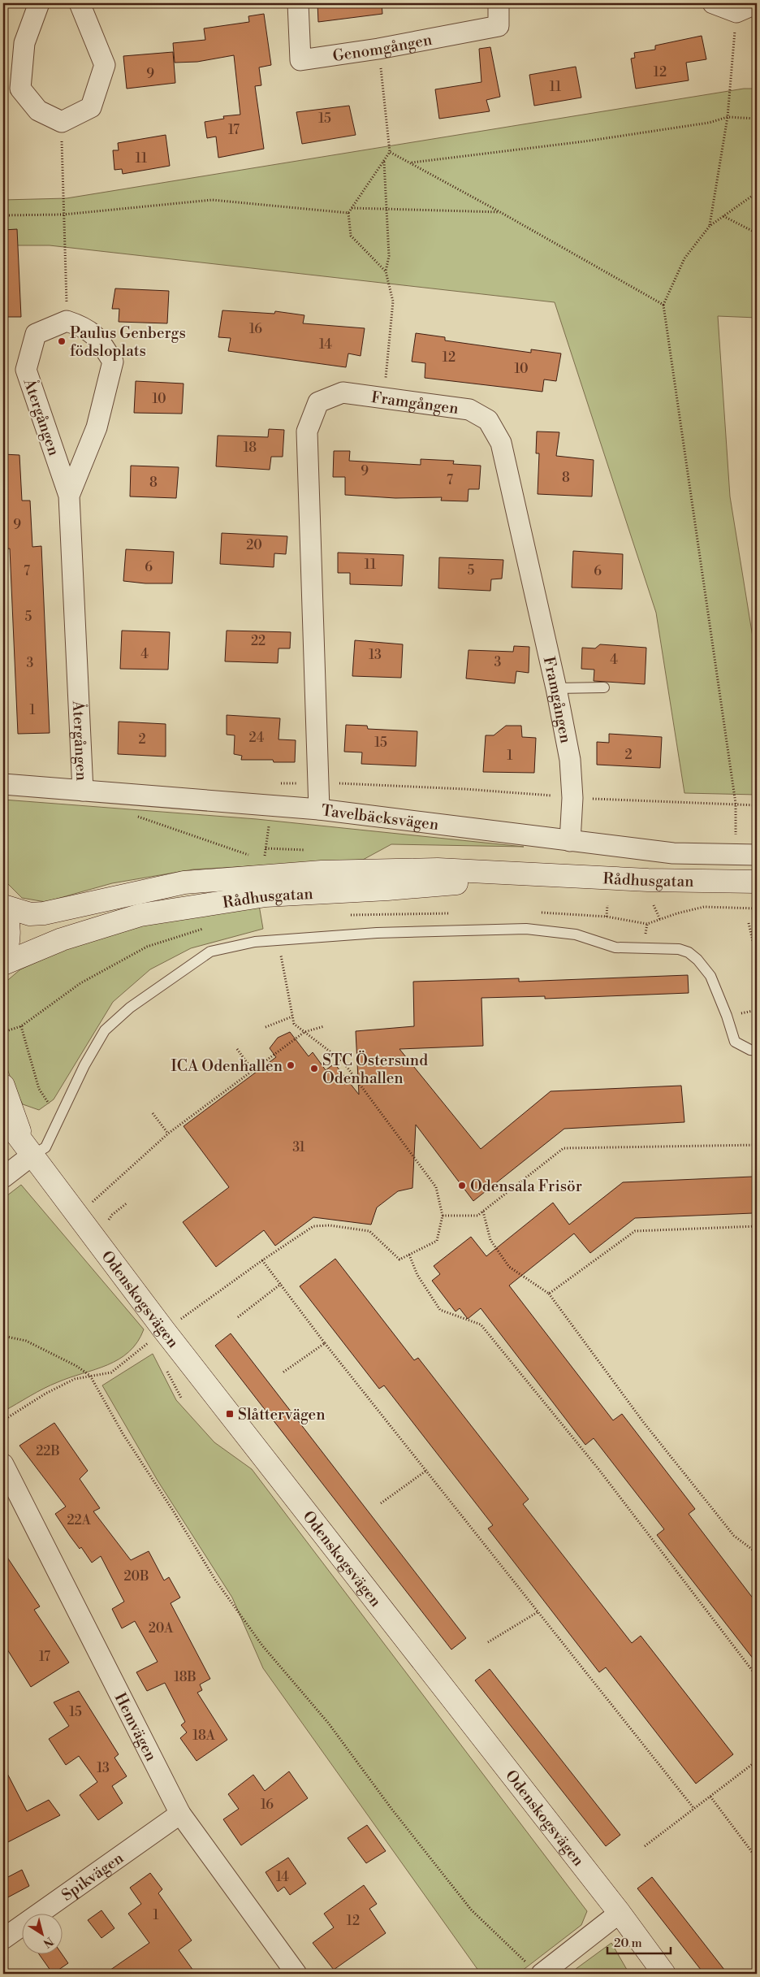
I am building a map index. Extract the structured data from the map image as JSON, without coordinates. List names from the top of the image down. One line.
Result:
{"streets":{"main road":["Rådhusgatan","Odenskogsvägen"],"street":["Genomgången","Framgången","Återgången","Tavelbäcksvägen","Hemvägen","Spikvägen"]},"crossings":[["Framgången","Tavelbäcksvägen"],["Återgången","Tavelbäcksvägen"],["Hemvägen","Spikvägen"]],"places":{"other":["Paulus Genbergs födsloplats","ICA Odenhallen","STC Östersund Odenhallen","Odensala Frisör"],"transit":["Slåttervägen"]},"house_numbers":["12","9","11","15","17","11","16","14","12","10","10","18","9","8","7","8","9","20","11","6","5","7","6","5","22","4","13","4","3","3","1","24","2","15","2","1","31","22B","22A","20B","20A","17","18B","15","18A","13","16","14","1","12"],"scale_bar":"20 m","north":"bottom right"}
